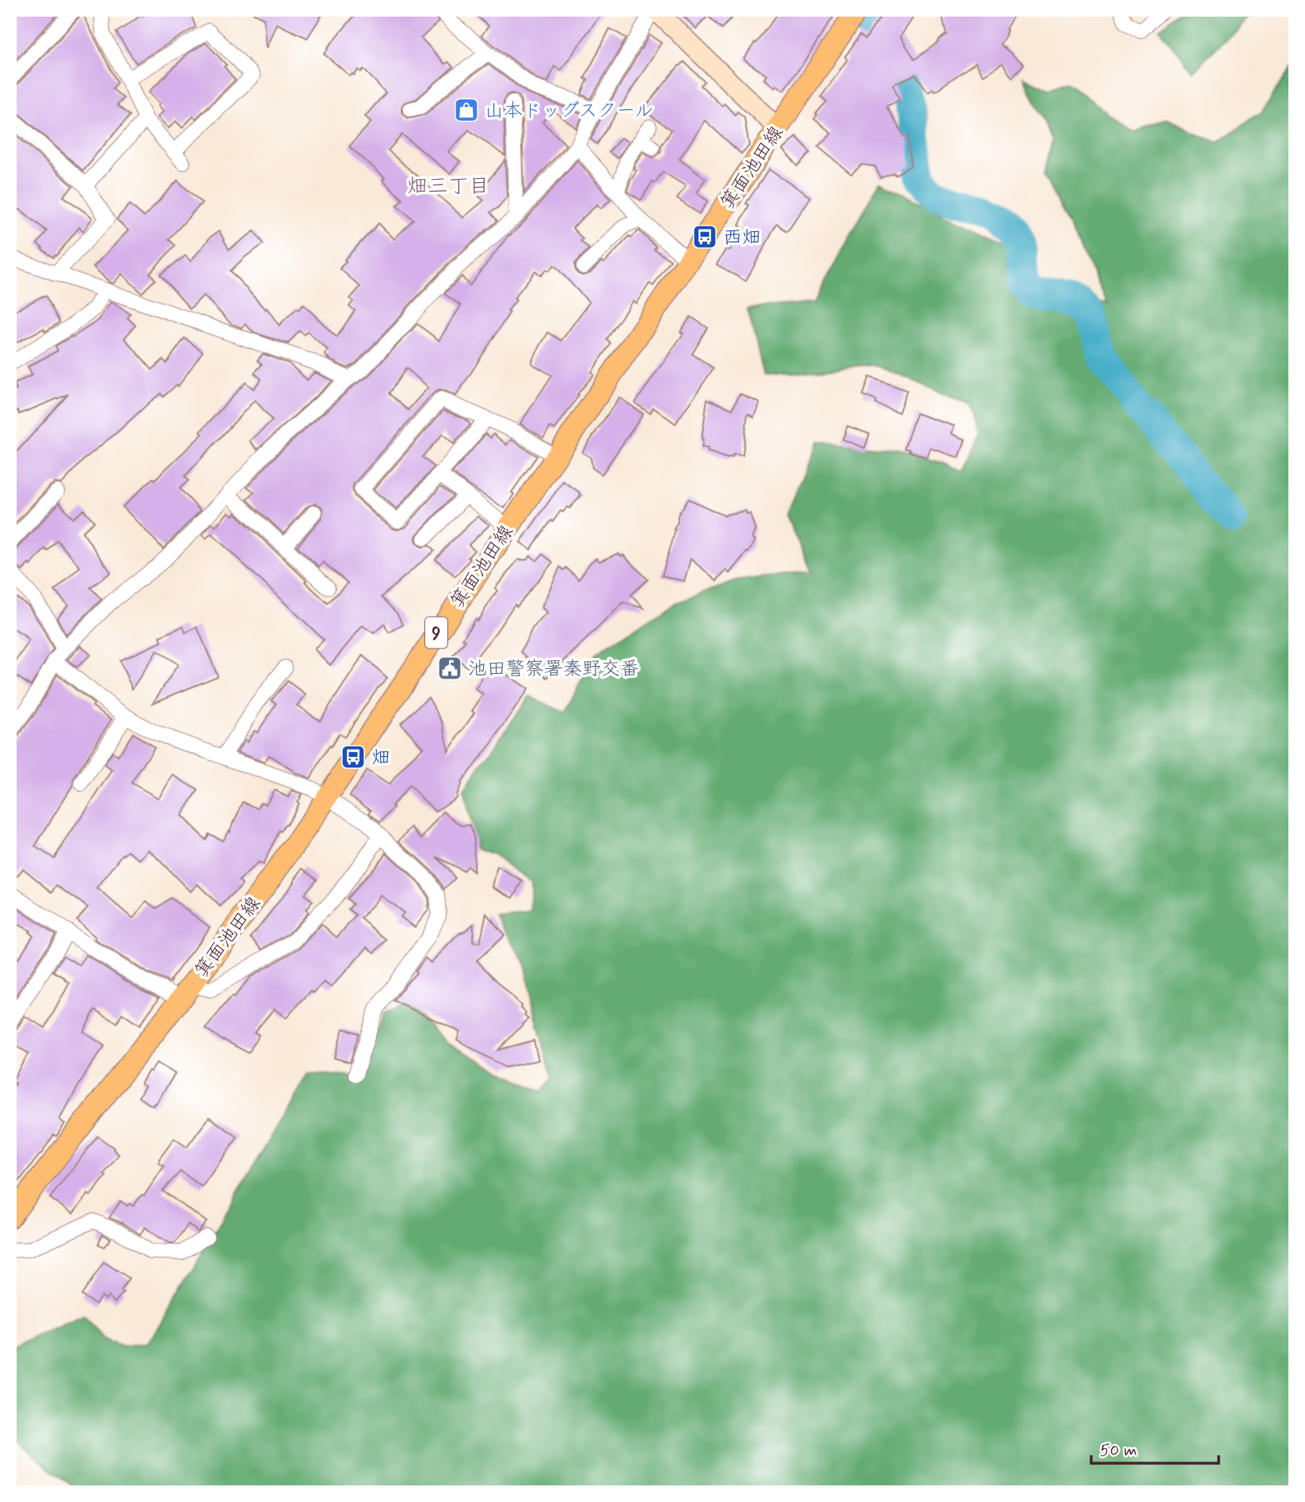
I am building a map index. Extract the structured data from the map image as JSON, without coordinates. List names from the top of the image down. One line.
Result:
{"streets":{"main road":["箕面池田線","9"]},"districts":["畑三丁目"],"places":{"shop":["山本ドッグスクール"],"bus stop":["西畑","畑"],"public building":["池田警察署秦野交番"]},"scale_bar":"50 m"}
